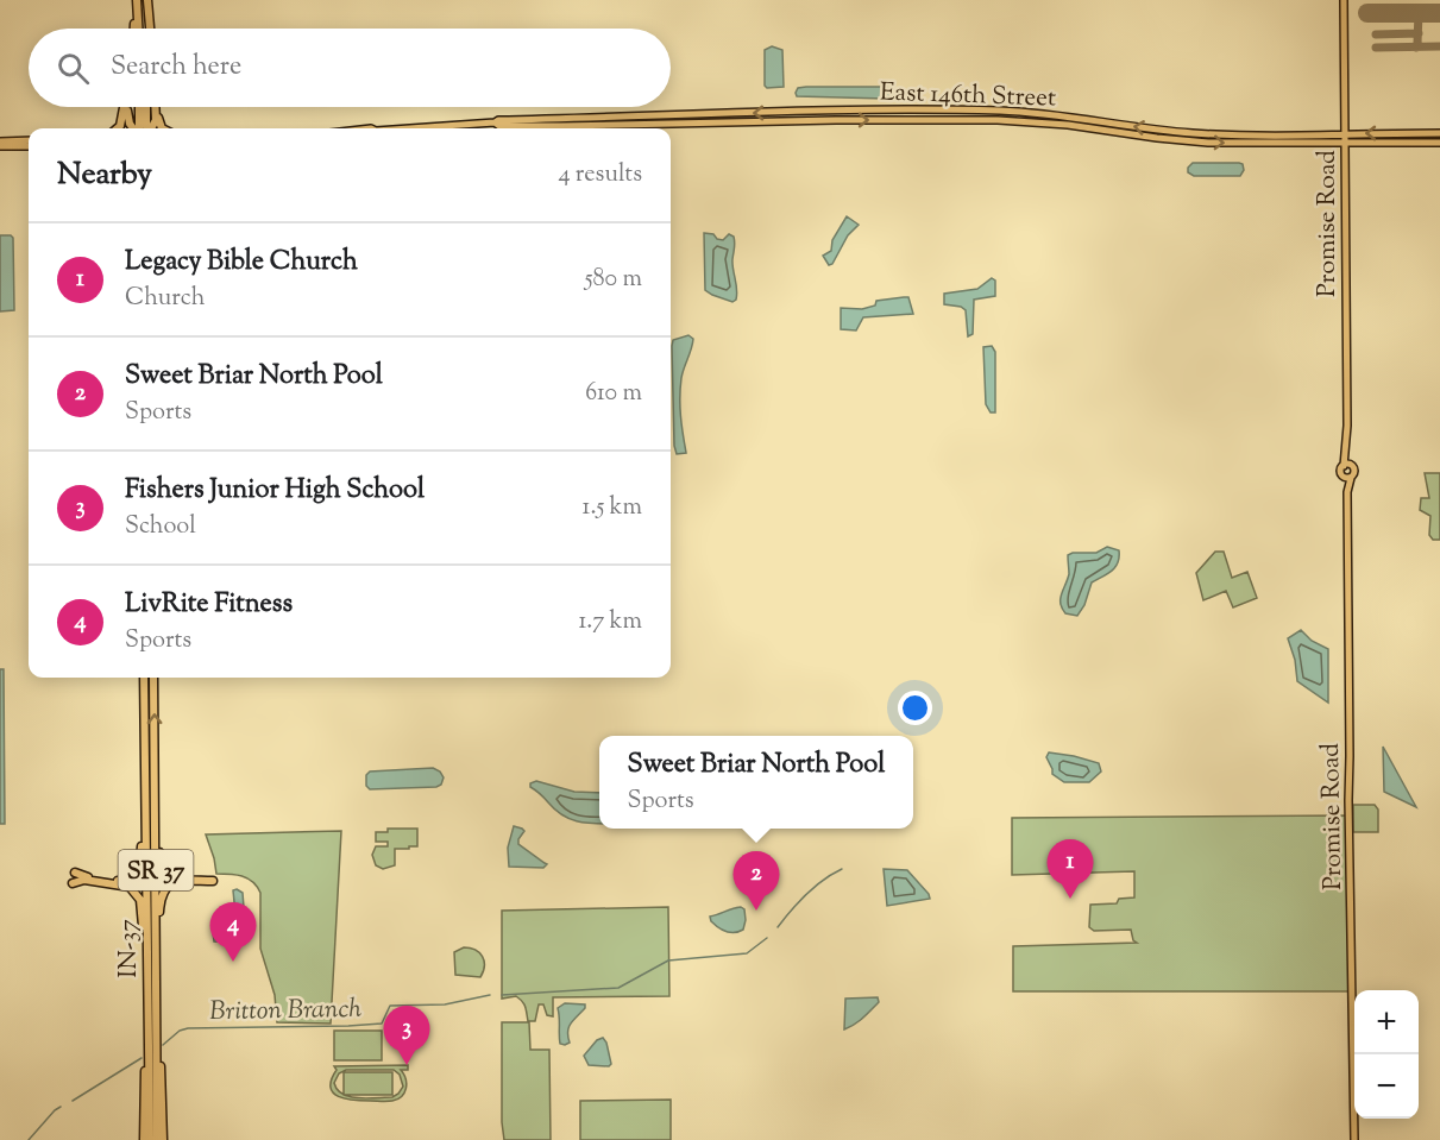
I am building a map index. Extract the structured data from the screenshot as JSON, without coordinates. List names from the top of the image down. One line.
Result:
{"streets":{"highway":["SR 37","IN-37"],"main road":["East 146th Street","Promise Road"]},"crossings":[["East 146th Street","Promise Road"]],"water":["Britton Branch"],"page":{"search":"Search here","heading":["Nearby","4 results"],"list":[{"mark":"1","name":"Legacy Bible Church","note":"Church","value":"580 m"},{"mark":"2","name":"Sweet Briar North Pool","note":"Sports","value":"610 m"},{"mark":"3","name":"Fishers Junior High School","note":"School","value":"1.5 km"},{"mark":"4","name":"LivRite Fitness","note":"Sports","value":"1.7 km"}],"popup":["Sweet Briar North Pool","Sports"],"pins":["1","2","4","3"],"map_buttons":["+","−"]}}
